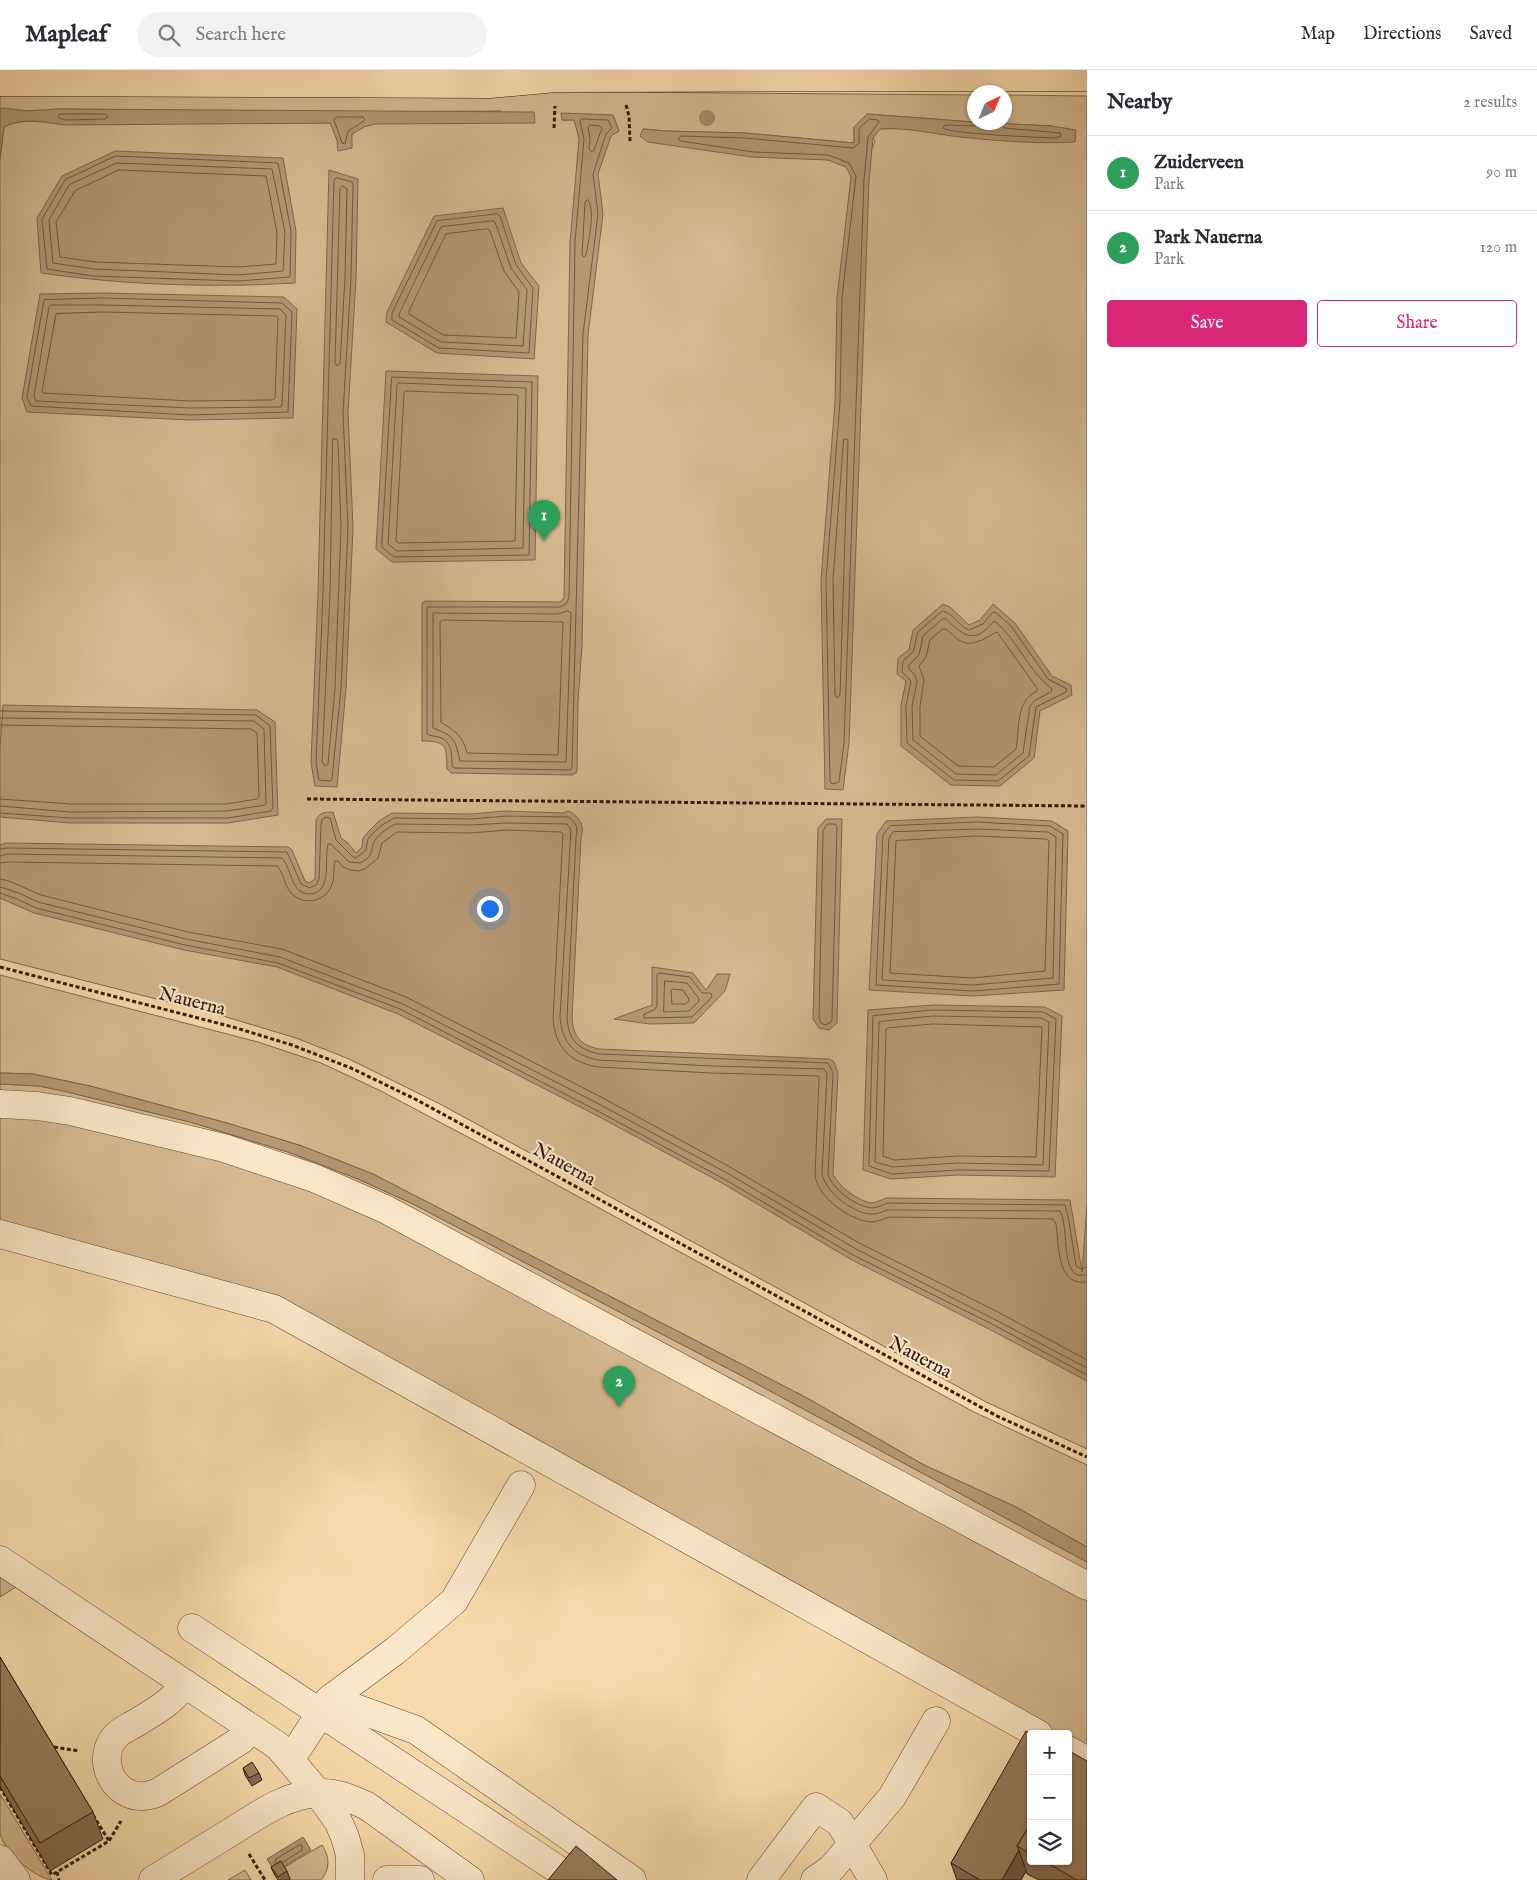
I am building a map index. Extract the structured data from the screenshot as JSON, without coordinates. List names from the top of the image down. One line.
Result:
{"streets":{"path":["Nauerna"]},"north":"top right","page":{"header":"Mapleaf","search":"Search here","nav":["Map","Directions","Saved"],"heading":["Nearby","2 results"],"list":[{"mark":"1","name":"Zuiderveen","note":"Park","value":"90 m"},{"mark":"2","name":"Park Nauerna","note":"Park","value":"120 m"}],"buttons":["Save","Share"],"pins":["1","2"],"map_buttons":["+","−"]}}
